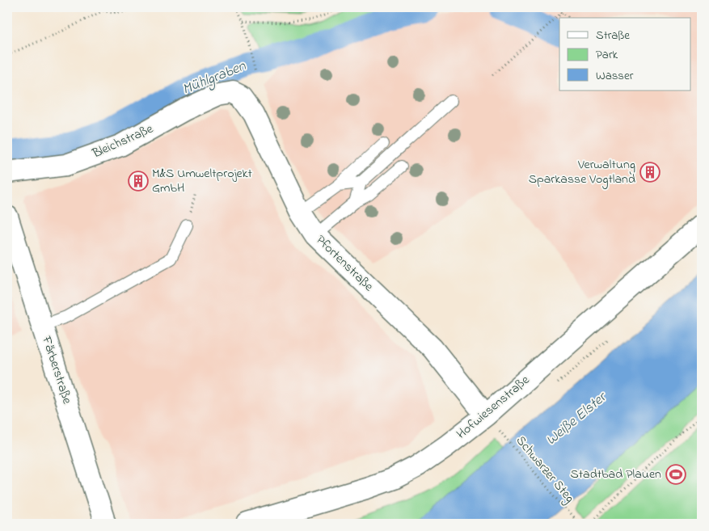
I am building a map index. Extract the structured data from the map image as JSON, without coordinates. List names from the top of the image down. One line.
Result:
{"streets":{"street":["Bleichstraße","Pfortenstraße","Färberstraße","Hofwiesenstraße"],"path":["Schwarzer Steg"]},"crossings":[["Bleichstraße","Pfortenstraße"],["Pfortenstraße","Hofwiesenstraße"]],"water":["Mühlgraben","Weiße Elster"],"places":{"building":["Verwaltung Sparkasse Vogtland","M&S Umweltprojekt GmbH"],"sports":["Stadtbad Plauen"]},"legend":["Straße","Park","Wasser"]}
